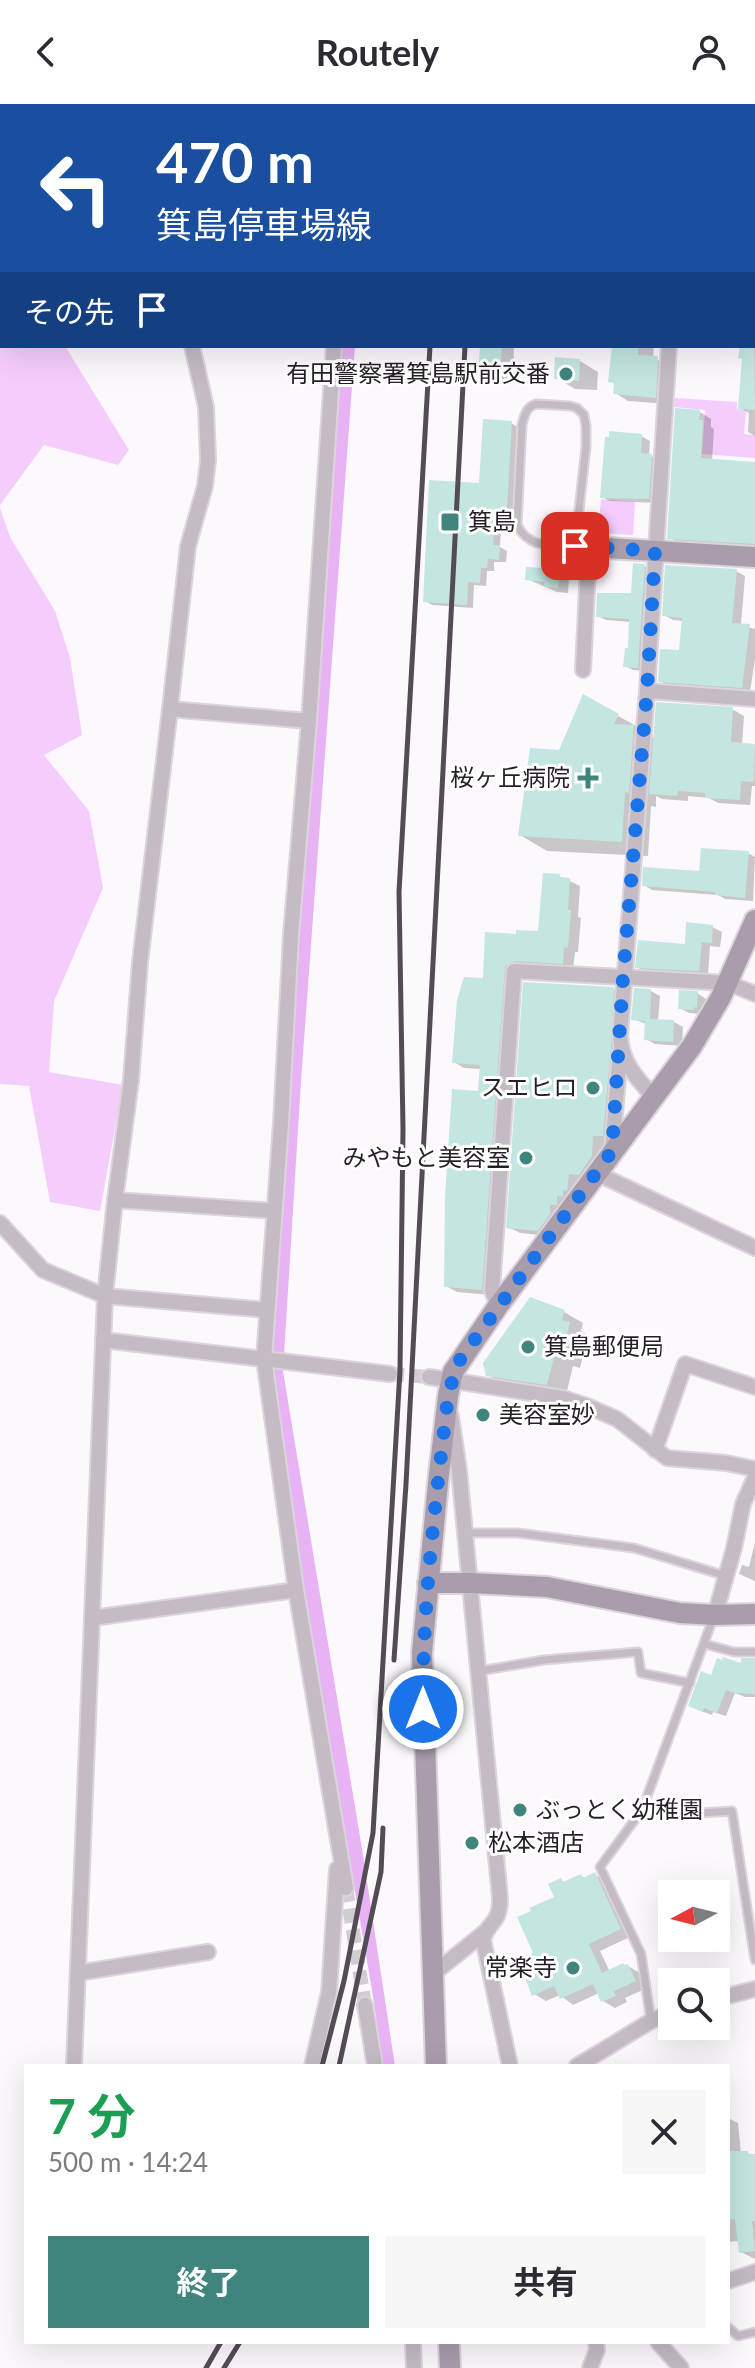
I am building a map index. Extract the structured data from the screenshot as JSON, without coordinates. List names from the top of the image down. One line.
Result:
{"places":{"other":["有田警察署箕島駅前交番","スエヒロ","みやもと美容室","箕島郵便局","美容室妙","ぶっとく幼稚園","松本酒店","常楽寺"],"transit":["箕島"],"health":["桜ヶ丘病院"]},"north":"left","page":{"header":"Routely","turn":["470 m","箕島停車場線"],"then":"その先","heading":["7 分","500 m · 14:24"],"buttons":["終了","共有"]}}
